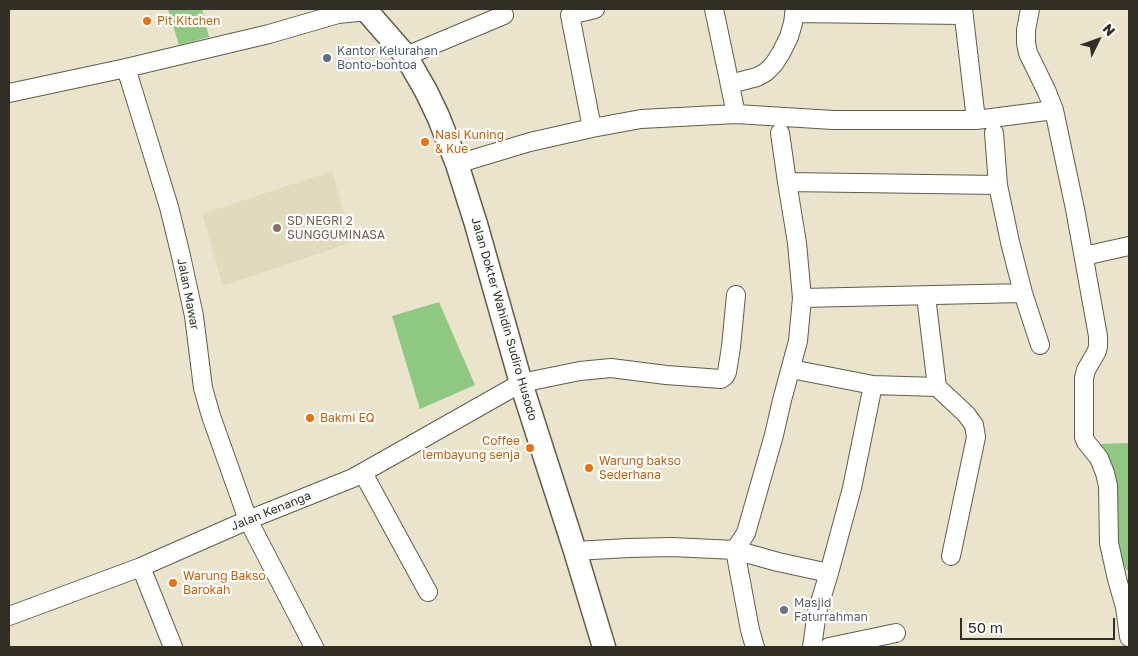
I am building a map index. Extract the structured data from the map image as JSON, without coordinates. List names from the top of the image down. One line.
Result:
{"streets":{"street":["Jalan Mawar","Jalan Dokter Wahidin Sudiro Husodo","Jalan Kenanga"]},"crossings":[["Jalan Mawar","Jalan Kenanga"],["Jalan Dokter Wahidin Sudiro Husodo","Jalan Kenanga"]],"places":["Pit Kitchen","Kantor Kelurahan Bonto-bontoa","Nasi Kuning & Kue","SD NEGRI 2 SUNGGUMINASA","Bakmi EQ","Coffee lembayung senja","Warung bakso Sederhana","Warung Bakso Barokah","Masjid Faturrahman"],"scale_bar":"50 m","north":"top right"}
